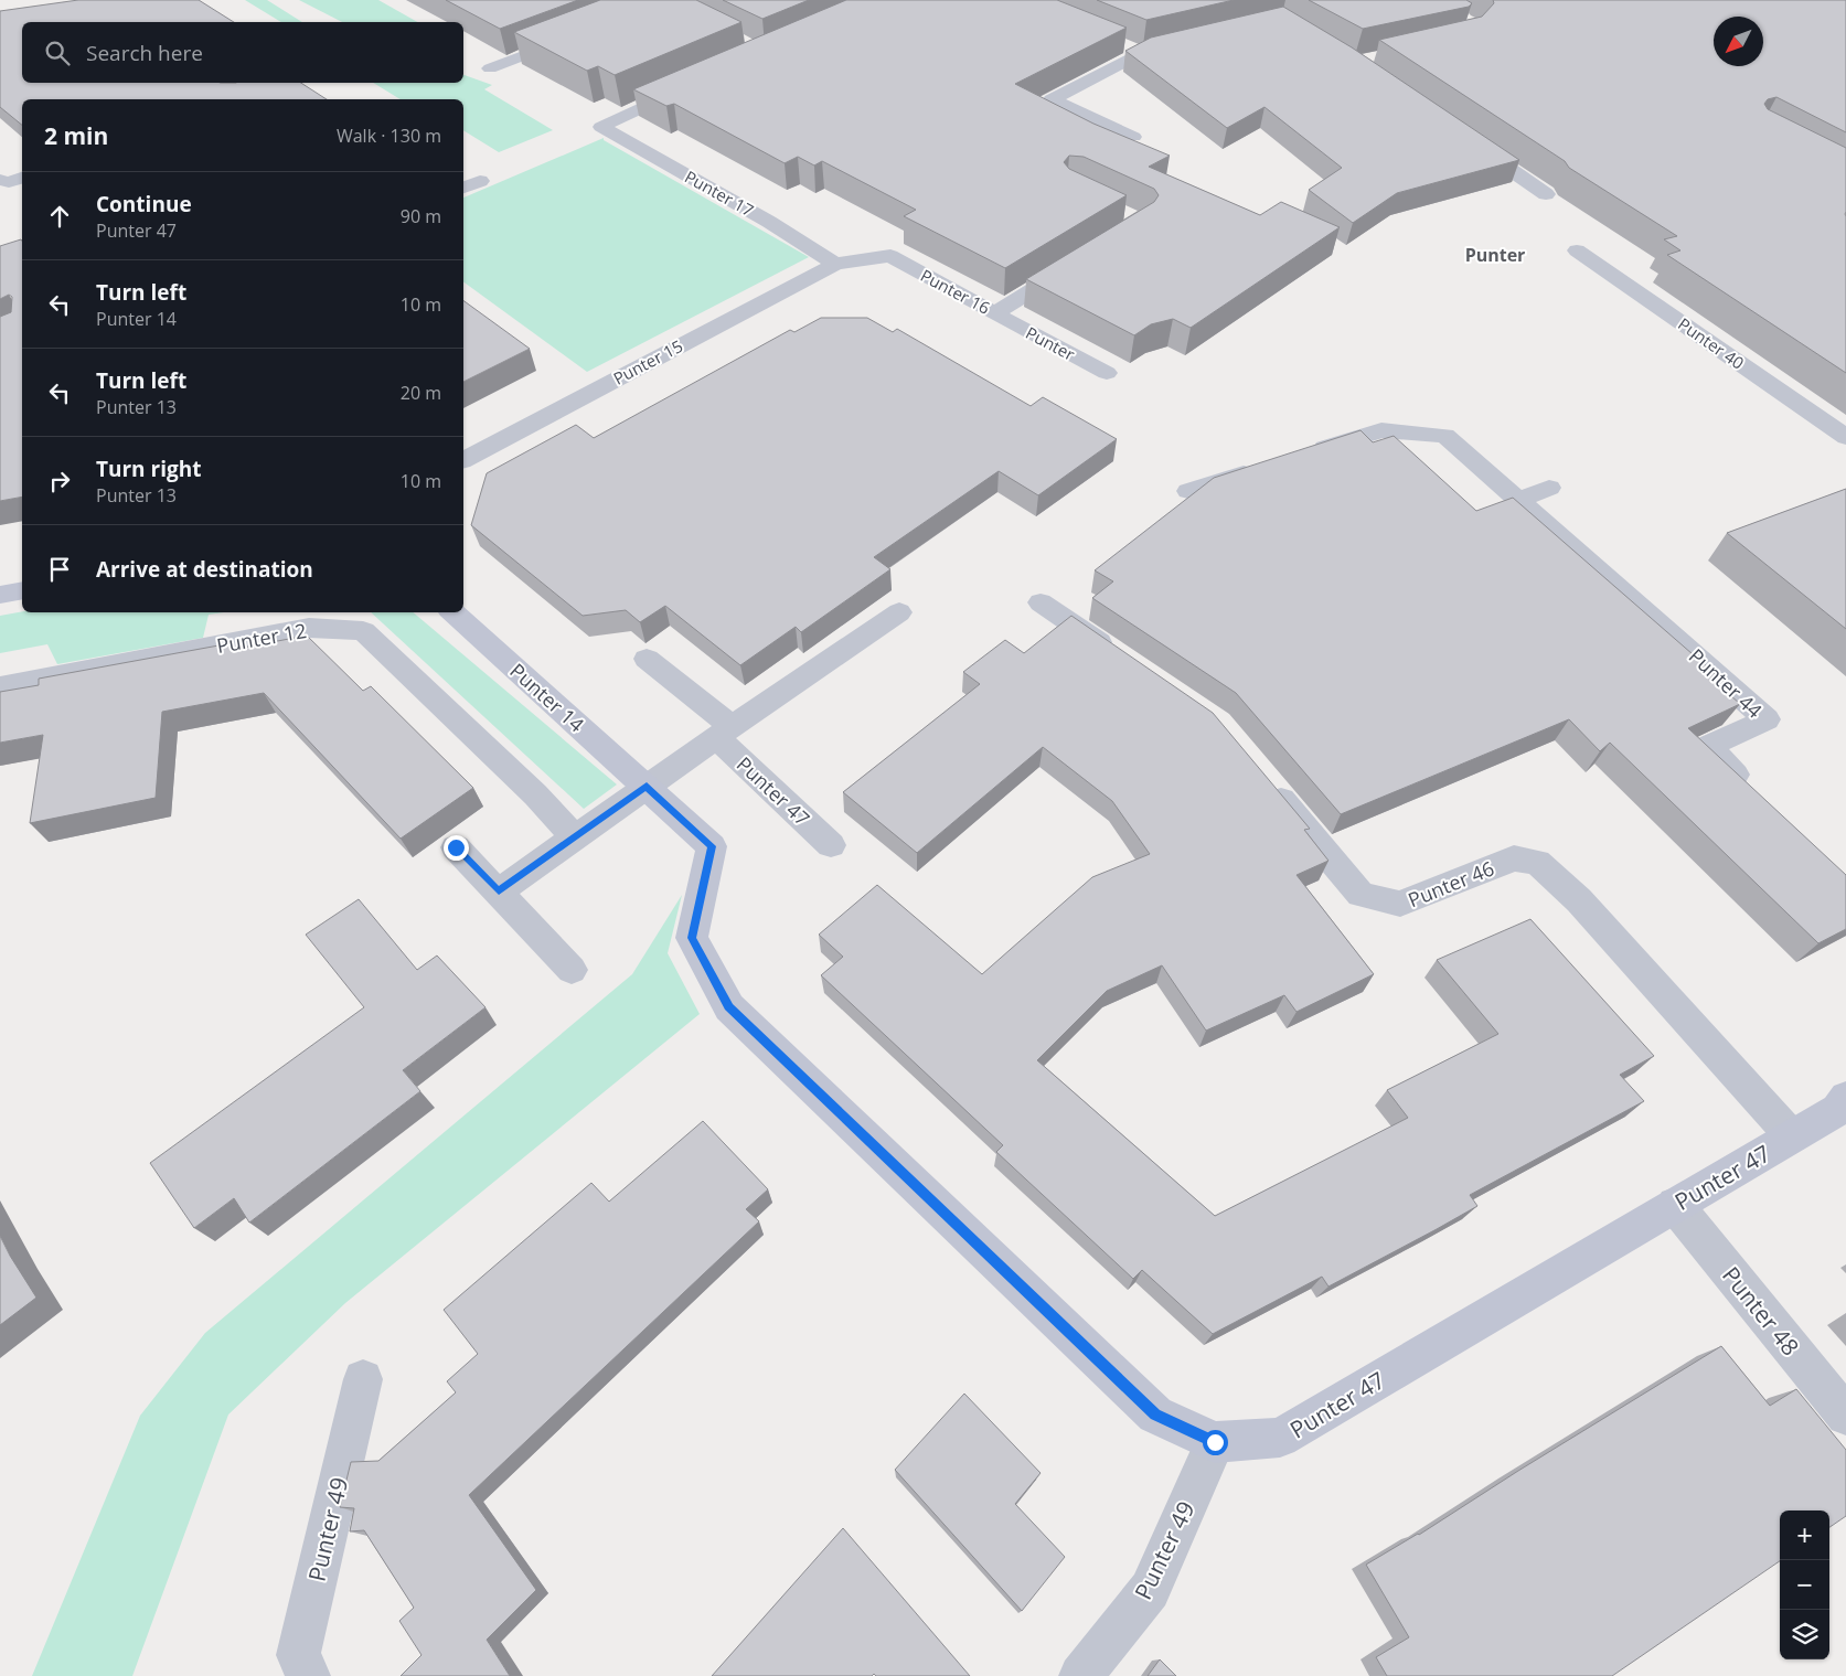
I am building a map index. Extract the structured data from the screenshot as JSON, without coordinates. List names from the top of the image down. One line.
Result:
{"streets":{"street":["Punter 17","Punter 16","Punter","Punter 40","Punter 15","Punter 12","Punter 44","Punter 14","Punter 47","Punter 46","Punter 48","Punter 49"]},"crossings":[["Punter 17","Punter 16"],["Punter 17","Punter 15"],["Punter 16","Punter"],["Punter 16","Punter 15"],["Punter 14","Punter 47"],["Punter 47","Punter 46"],["Punter 47","Punter 48"],["Punter 47","Punter 49"]],"districts":["Punter"],"north":"bottom left","page":{"search":"Search here","heading":["2 min","Walk · 130 m"],"list":[["Continue","Punter 47","90 m"],["Turn left","Punter 14","10 m"],["Turn left","Punter 13","20 m"],["Turn right","Punter 13","10 m"],"Arrive at destination"],"map_buttons":["+","−"]}}
